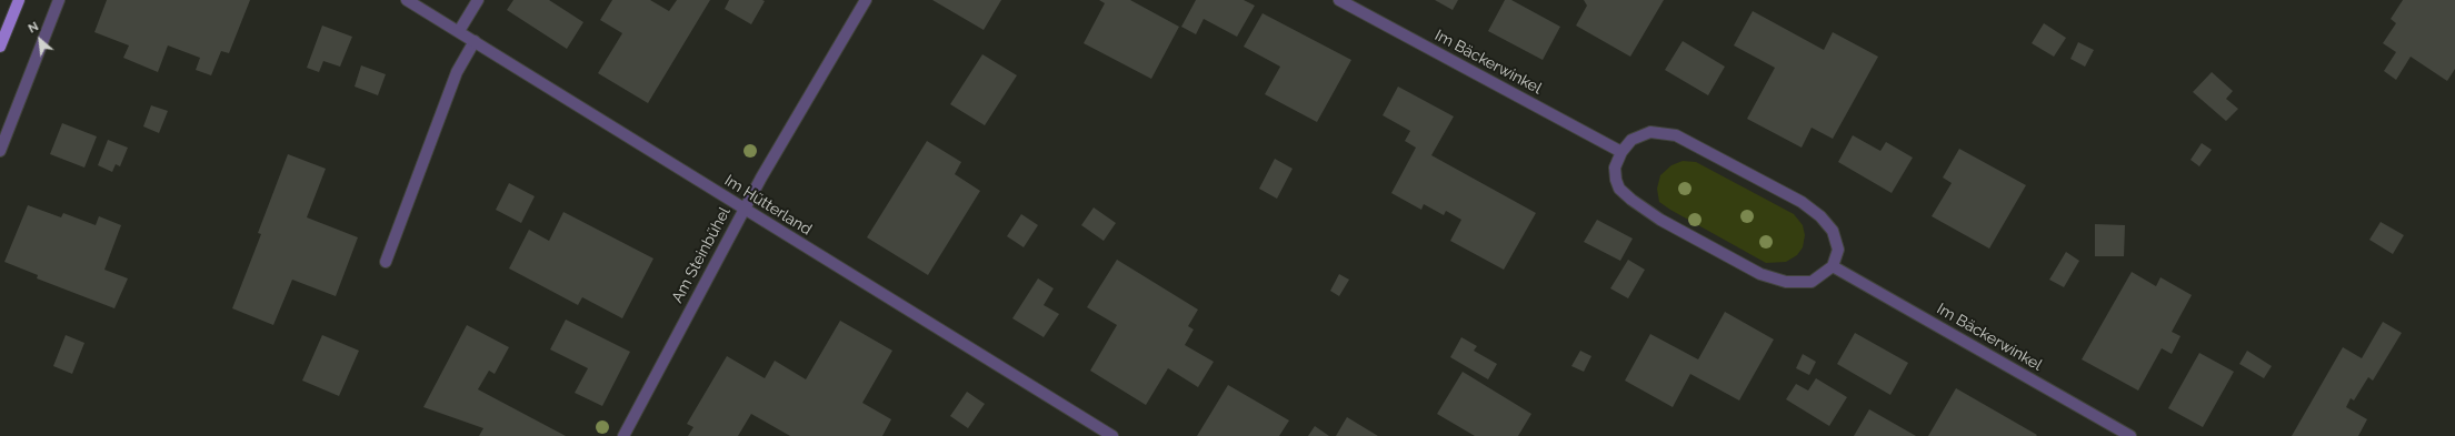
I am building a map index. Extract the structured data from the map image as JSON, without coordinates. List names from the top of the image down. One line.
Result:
{"streets":{"street":["Im Bäckerwinkel","Im Hütterland","Am Steinbühel"]},"crossings":[["Im Hütterland","Am Steinbühel"]],"north":"top left"}
